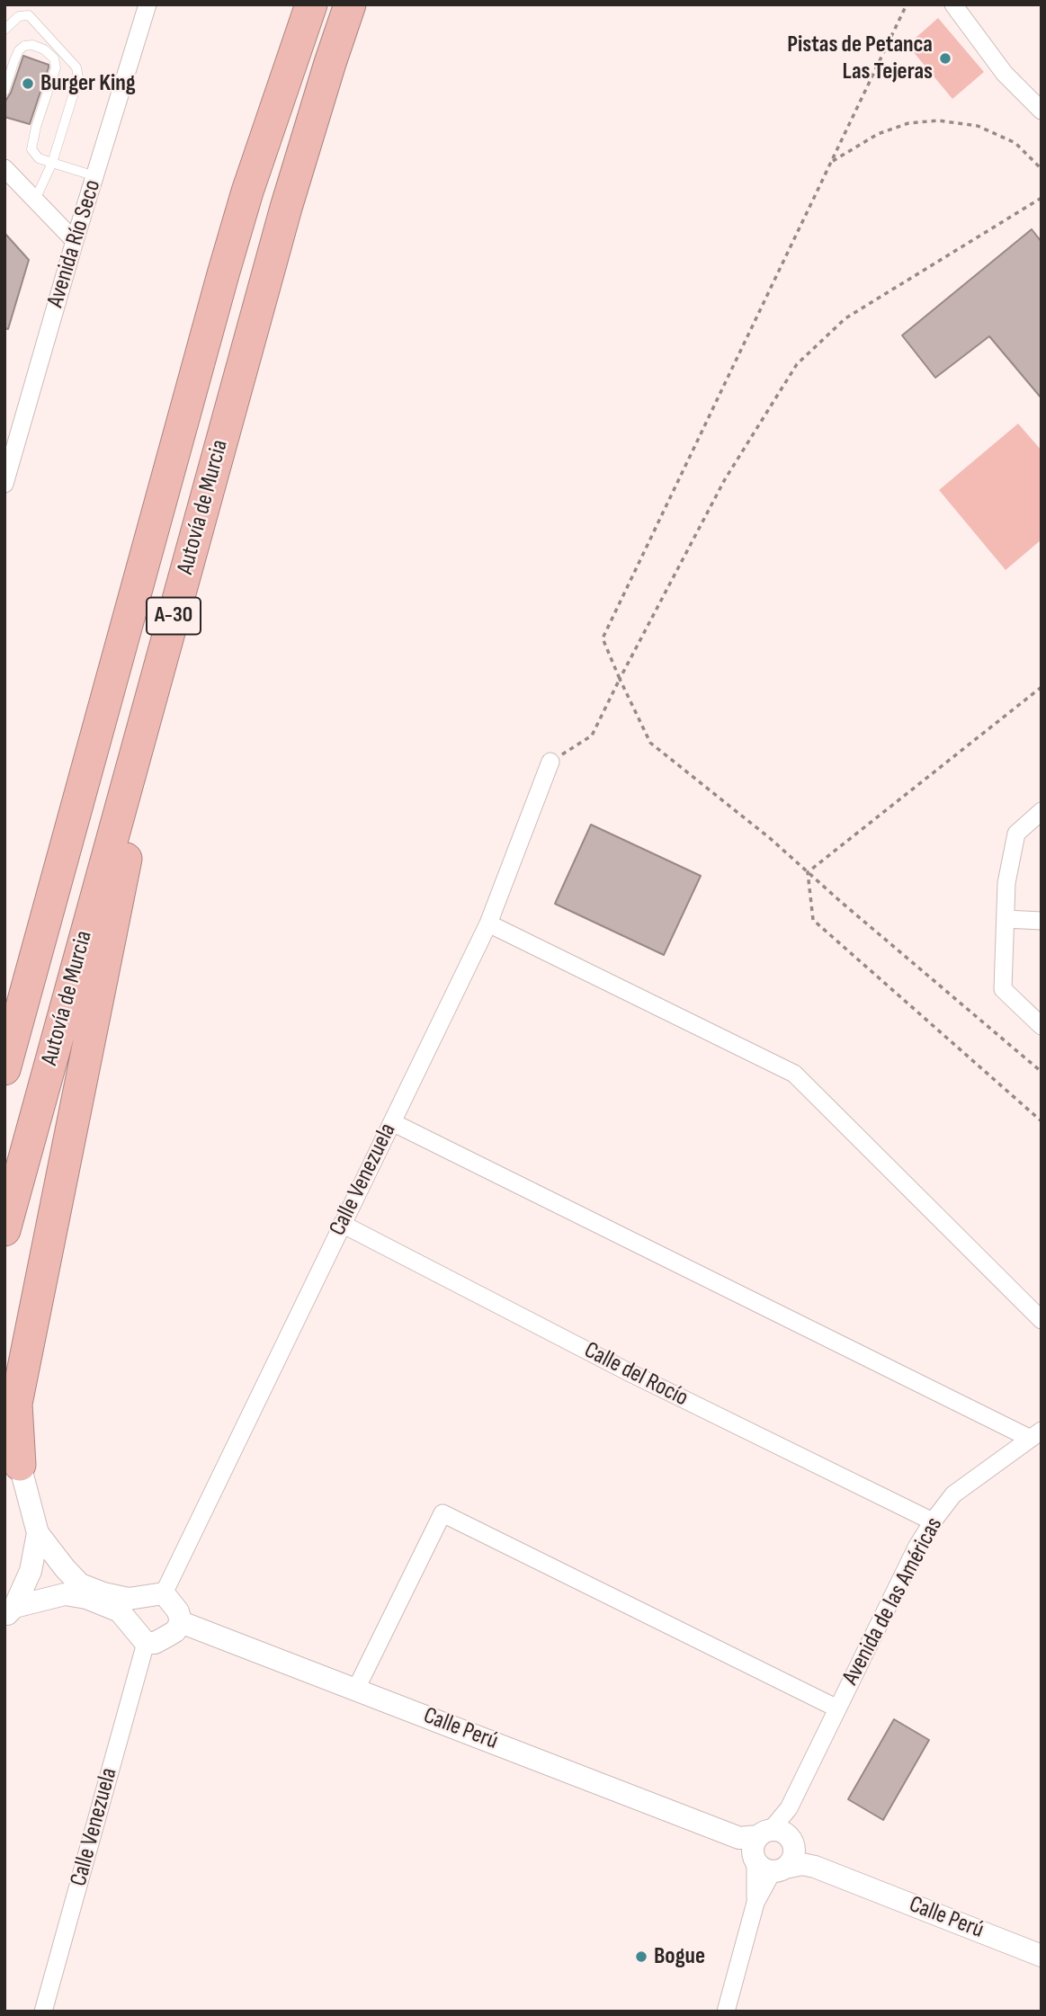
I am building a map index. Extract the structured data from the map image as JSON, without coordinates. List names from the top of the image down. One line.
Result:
{"streets":{"highway":["Autovía de Murcia","A-30"],"street":["Avenida Río Seco","Calle Venezuela","Calle del Rocío","Avenida de las Américas","Calle Perú"]},"crossings":[["Calle Venezuela","Calle del Rocío"],["Calle del Rocío","Avenida de las Américas"],["Avenida de las Américas","Calle Perú"]],"places":["Pistas de Petanca Las Tejeras","Burger King","Bogue"]}
